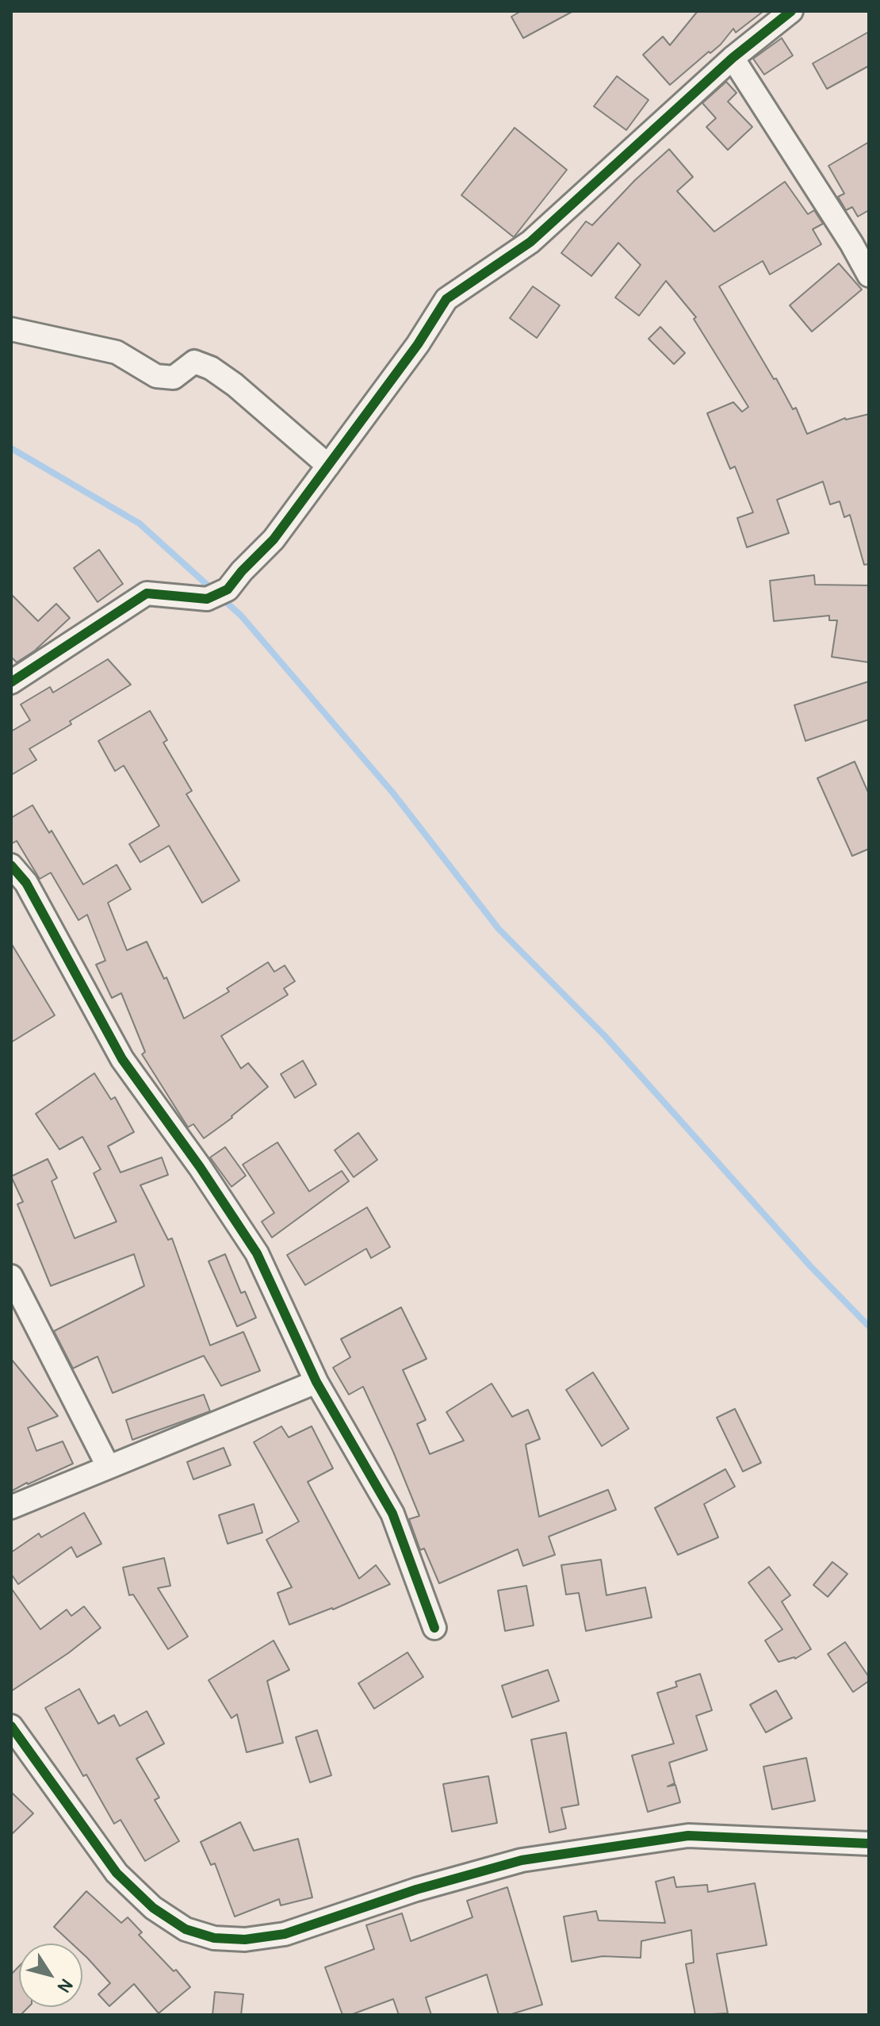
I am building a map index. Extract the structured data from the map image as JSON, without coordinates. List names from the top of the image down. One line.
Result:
{"north":"bottom right"}
